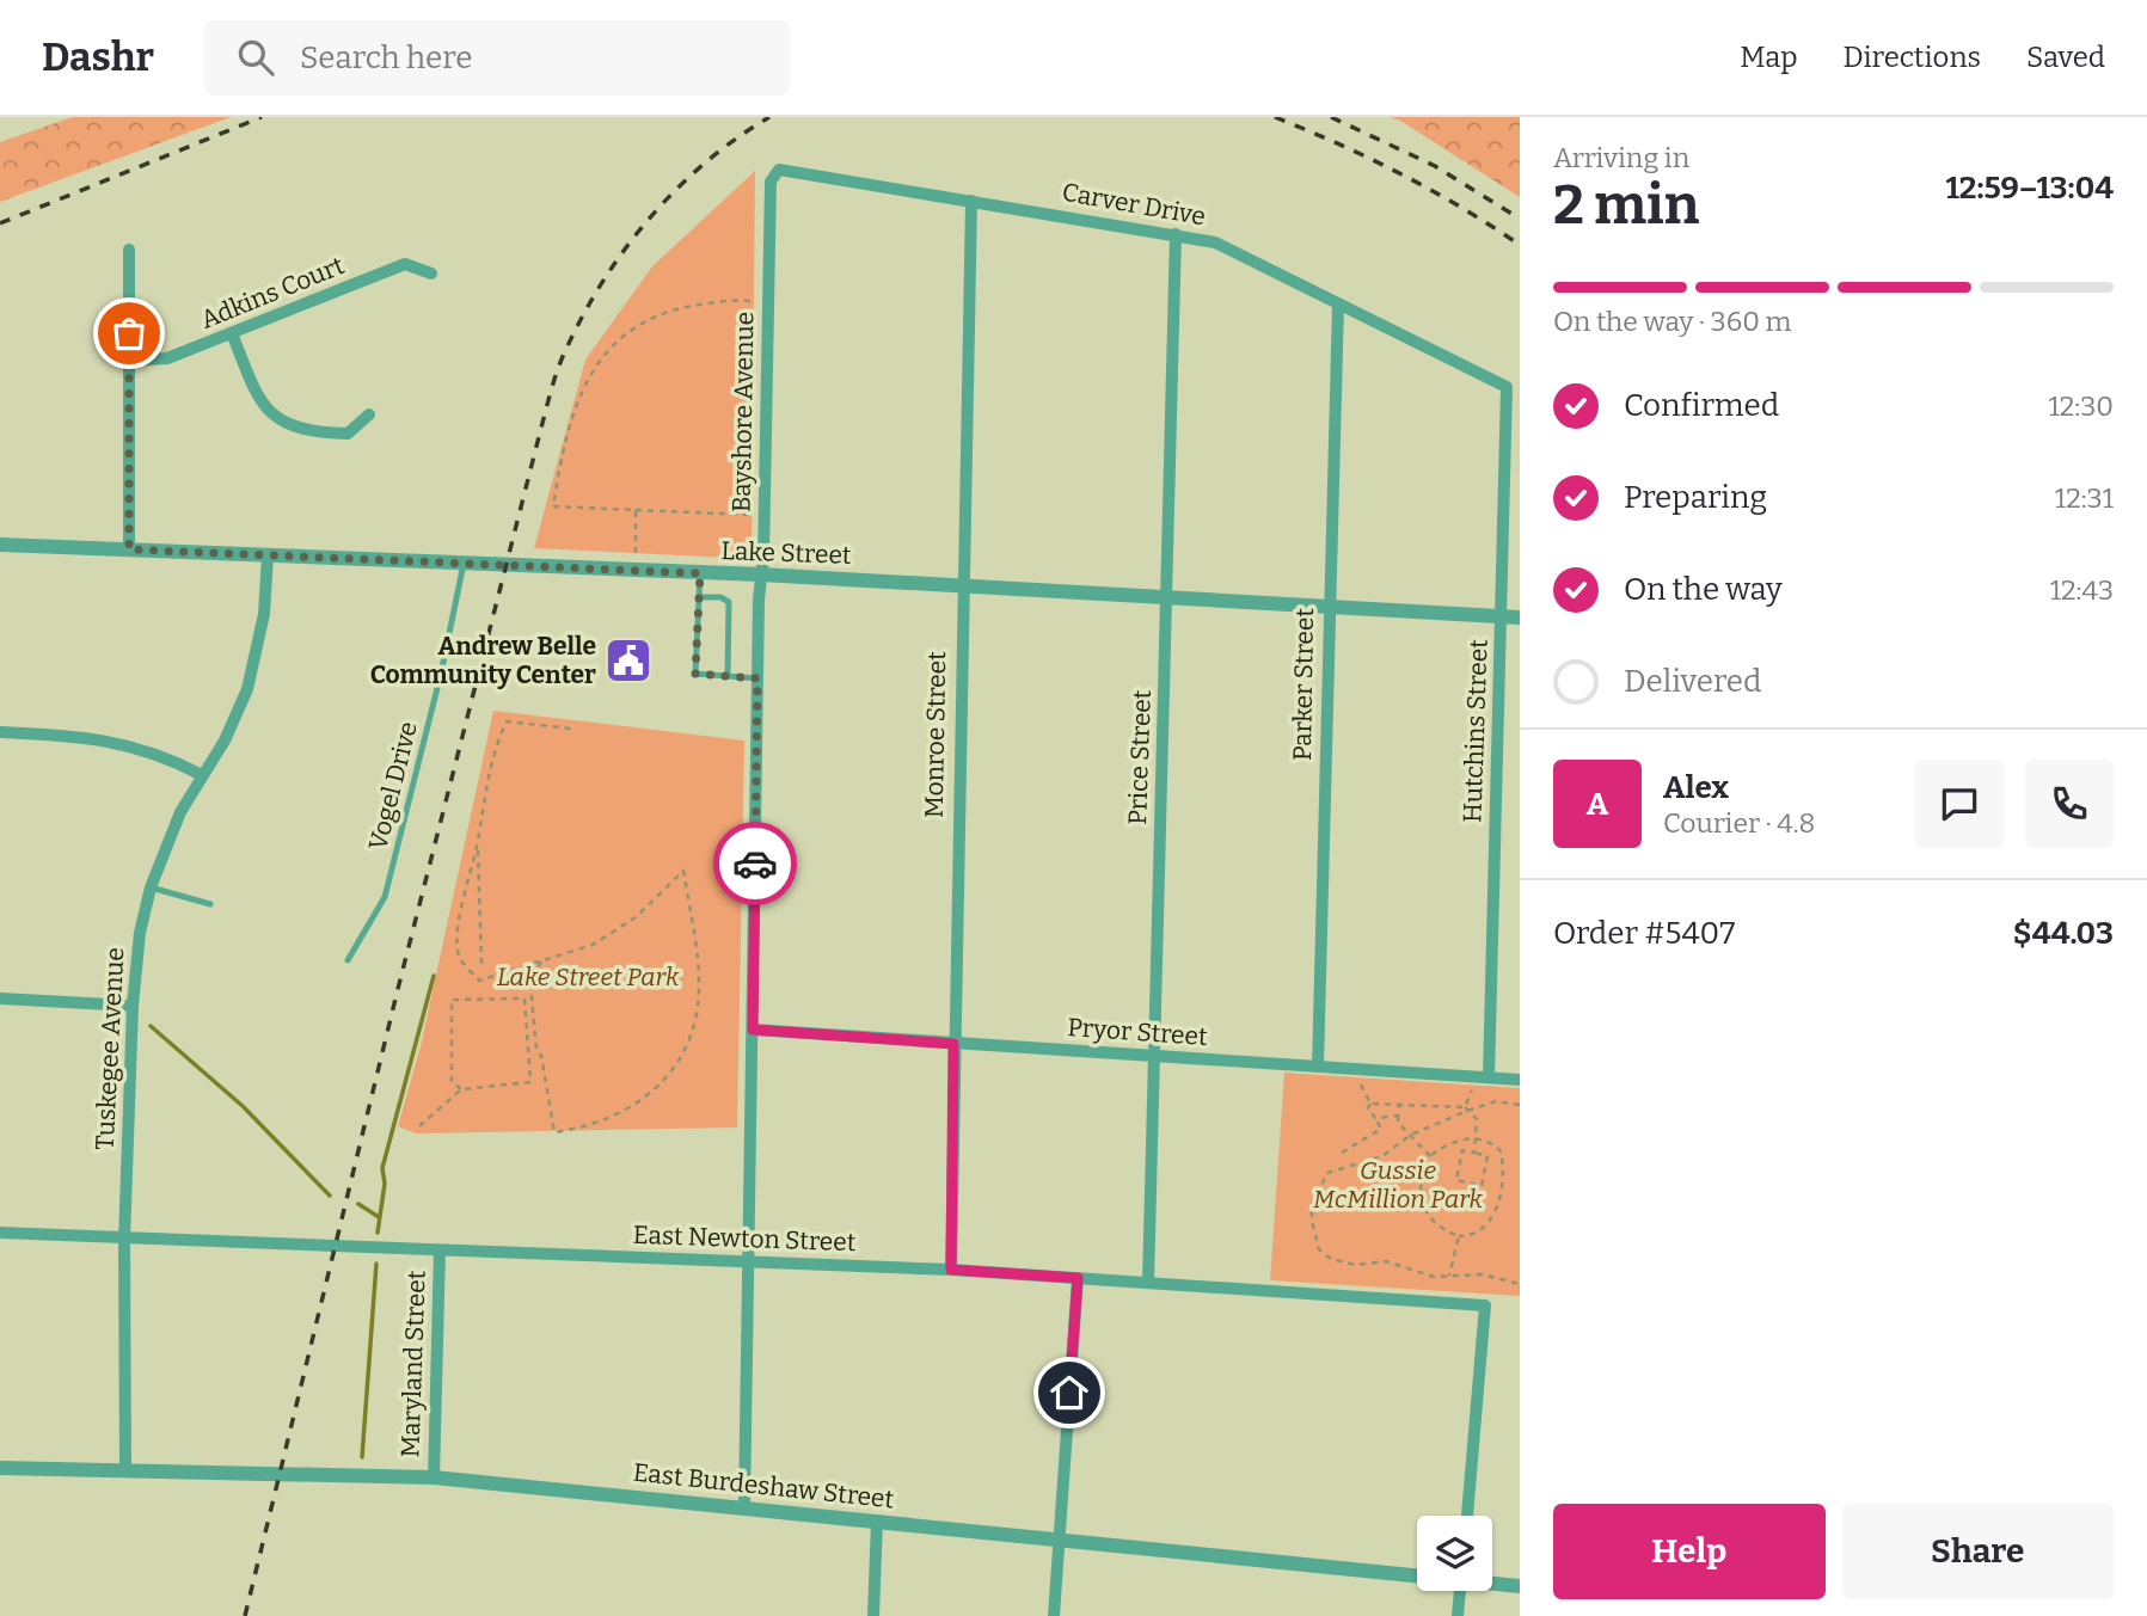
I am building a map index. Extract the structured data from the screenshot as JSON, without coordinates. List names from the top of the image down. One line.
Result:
{"streets":{"street":["Carver Drive","Adkins Court","Bayshore Avenue","Lake Street","Parker Street","Hutchins Street","Monroe Street","Price Street","Pryor Street","Tuskegee Avenue","East Newton Street","Maryland Street","East Burdeshaw Street"],"lane":["Vogel Drive"]},"crossings":[["Carver Drive","Bayshore Avenue"],["Carver Drive","Parker Street"],["Carver Drive","Hutchins Street"],["Carver Drive","Monroe Street"],["Carver Drive","Price Street"],["Bayshore Avenue","Lake Street"],["Bayshore Avenue","Pryor Street"],["Bayshore Avenue","East Newton Street"],["Bayshore Avenue","East Burdeshaw Street"],["Lake Street","Parker Street"],["Lake Street","Hutchins Street"],["Lake Street","Monroe Street"],["Lake Street","Price Street"],["Lake Street","Vogel Drive"],["Lake Street","Tuskegee Avenue"],["Parker Street","Pryor Street"],["Hutchins Street","Pryor Street"],["Monroe Street","Pryor Street"],["Monroe Street","East Newton Street"],["Price Street","Pryor Street"],["Price Street","East Newton Street"],["Tuskegee Avenue","East Newton Street"],["Tuskegee Avenue","East Burdeshaw Street"],["East Newton Street","Maryland Street"],["Maryland Street","East Burdeshaw Street"]],"parks":["Lake Street Park","Gussie McMillion Park"],"places":{"public building":["Andrew Belle Community Center"]},"page":{"header":"Dashr","search":"Search here","nav":["Map","Directions","Saved"],"heading":["2 min","Arriving in","12:59–13:04"],"panel":["Alex","Courier · 4.8","Order #5407","$44.03"],"bar":"On the way · 360 m","list":[["Confirmed","12:30"],["Preparing","12:31"],["On the way","12:43"],"Delivered"],"round":"A","buttons":["Help","Share"]}}
